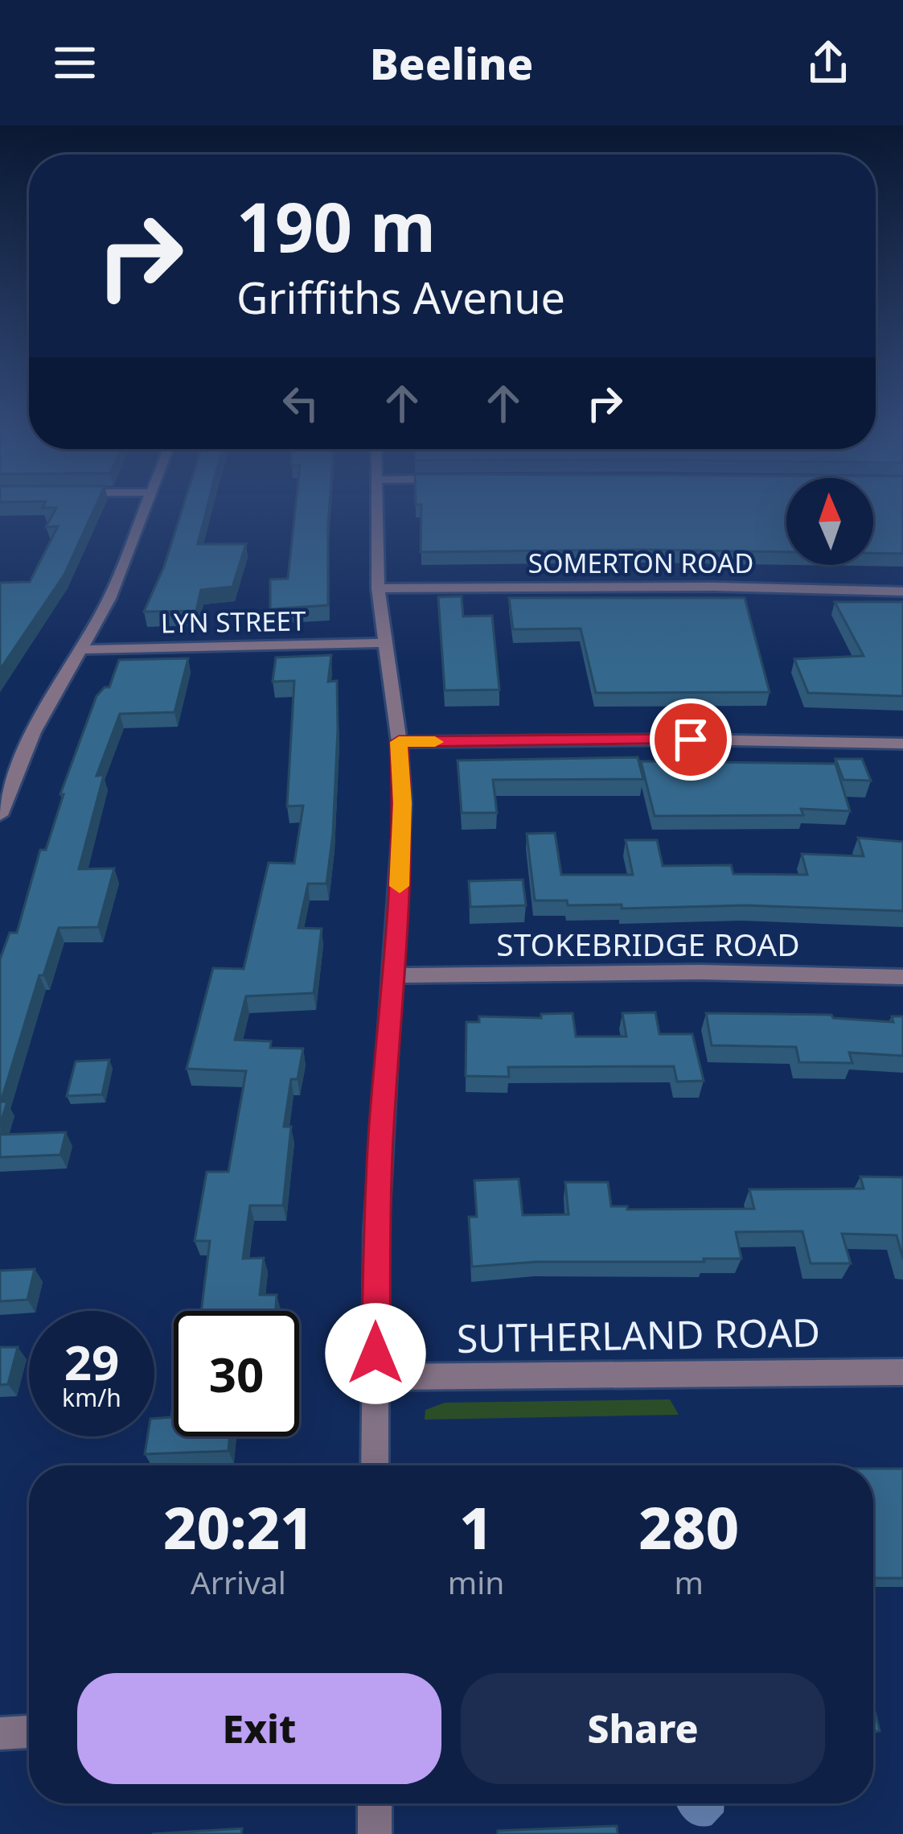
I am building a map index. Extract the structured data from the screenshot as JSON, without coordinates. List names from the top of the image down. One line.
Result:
{"streets":{"street":["SOMERTON ROAD","LYN STREET","STOKEBRIDGE ROAD","SUTHERLAND ROAD"]},"north":"top","page":{"header":"Beeline","turn":["190 m","Griffiths Avenue"],"speed":"29 km/h","limit":"30","eta":["20:21","Arrival","1","min","280","m"],"buttons":["Exit","Share"]}}
